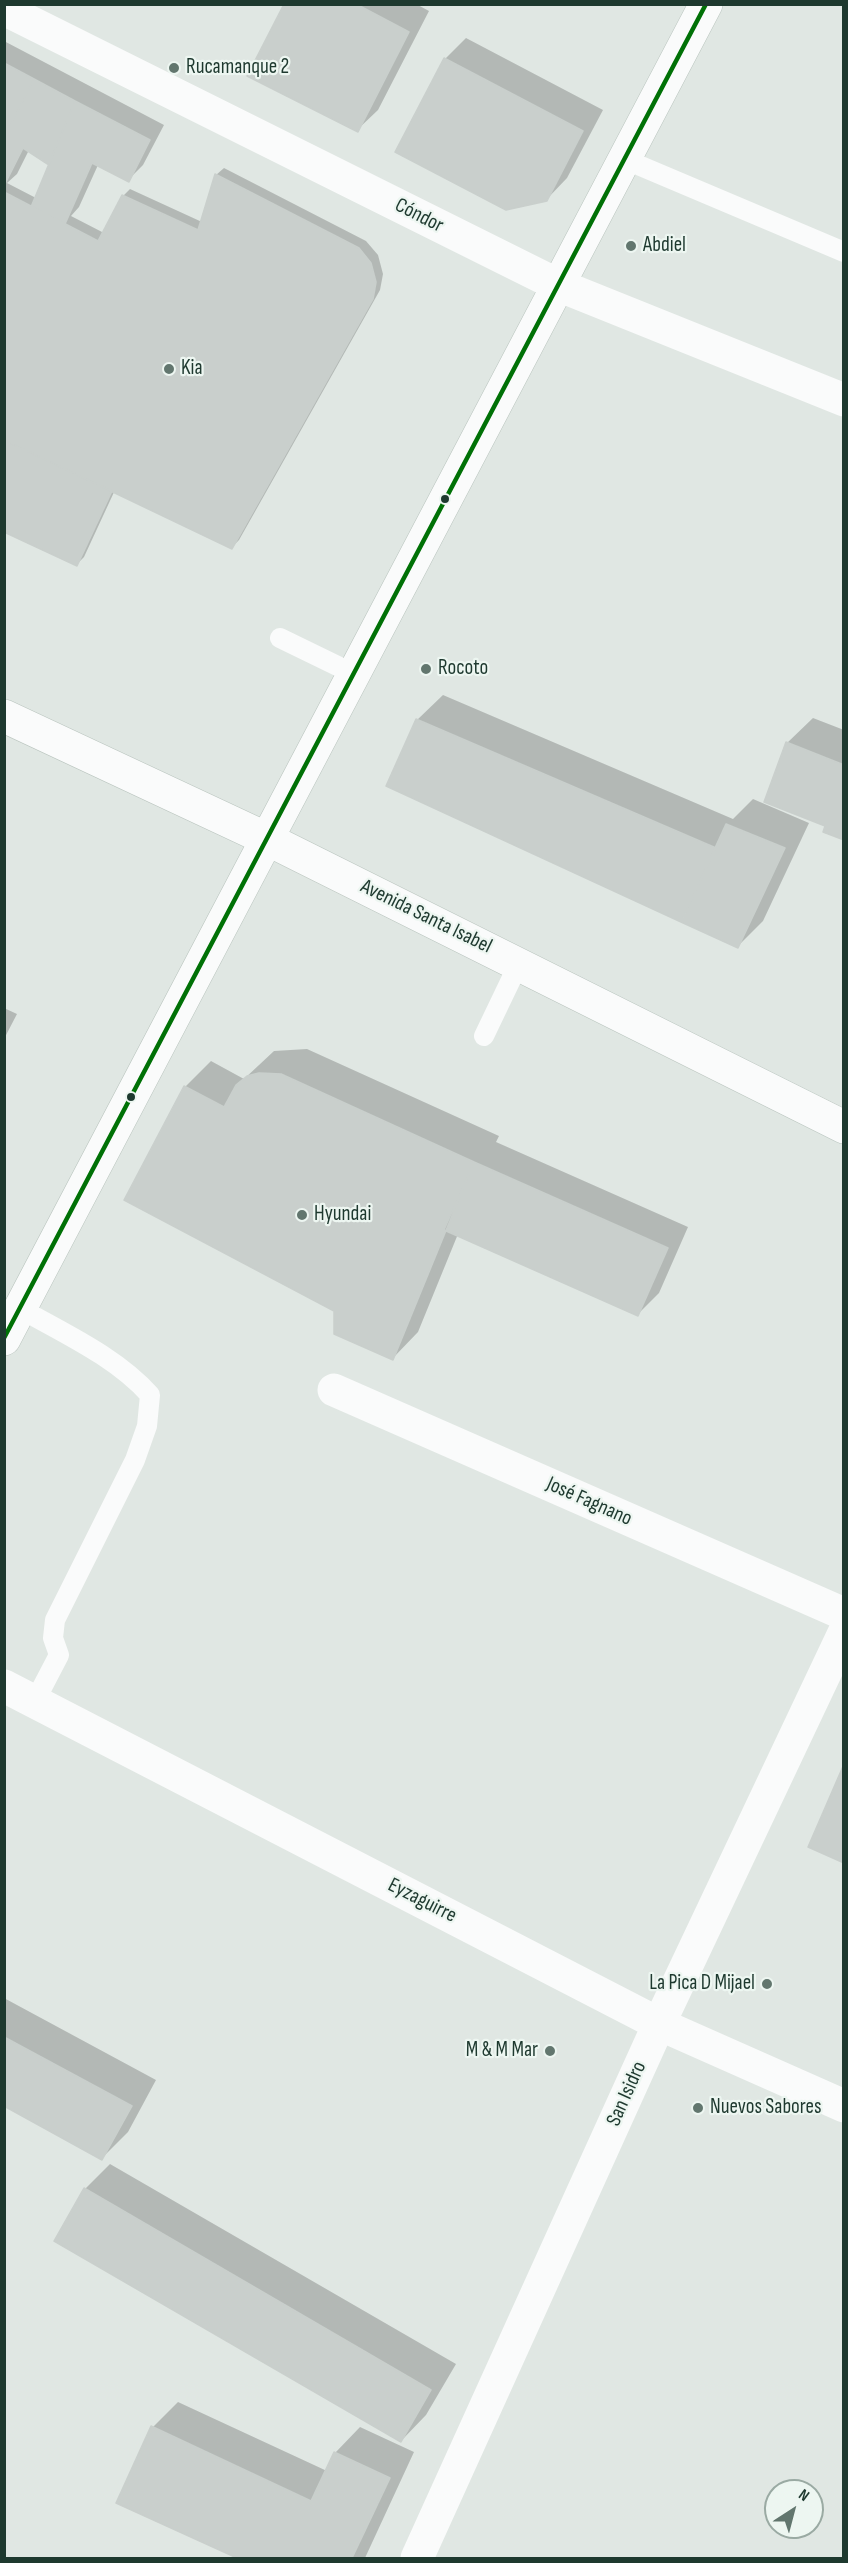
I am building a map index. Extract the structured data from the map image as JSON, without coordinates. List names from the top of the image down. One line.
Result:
{"streets":{"street":["Cóndor","Avenida Santa Isabel","José Fagnano","Eyzaguirre","San Isidro"]},"crossings":[["Eyzaguirre","San Isidro"]],"places":["Rucamanque 2","Abdiel","Kia","Rocoto","Hyundai","La Pica D Mijael","M & M Mar","Nuevos Sabores"],"north":"top right"}
